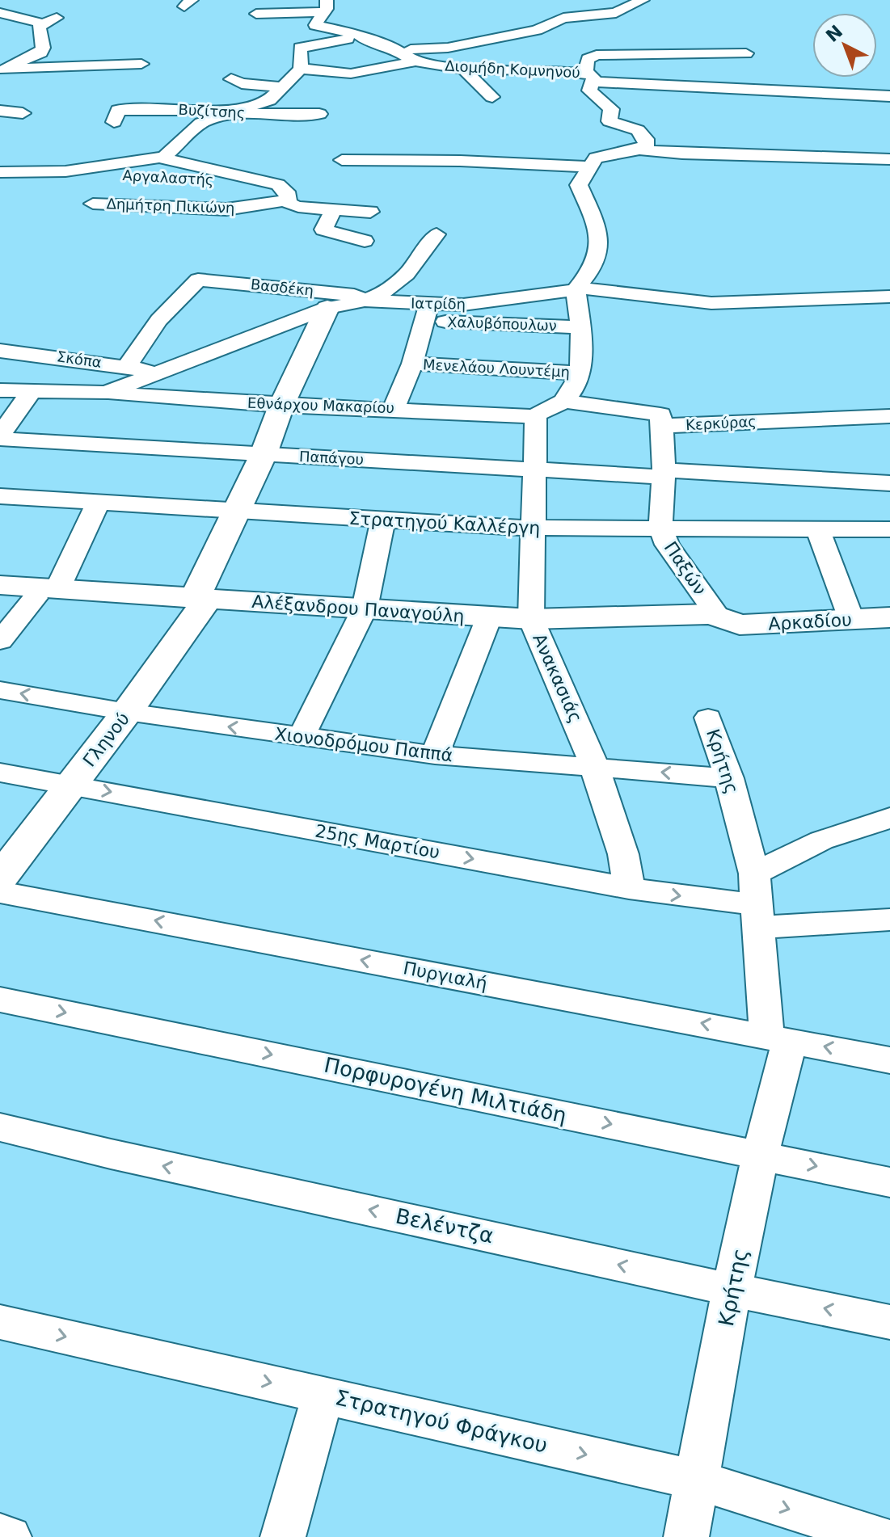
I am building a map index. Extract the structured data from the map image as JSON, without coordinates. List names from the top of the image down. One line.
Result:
{"streets":{"street":["Διομήδη Κομνηνού","Βυζίτσης","Αργαλαστής","Δημήτρη Πικιώνη","Βασδέκη","Ιατρίδη","Χαλυβόπουλων","Σκόπα","Μενελάου Λουντέμη","Εθνάρχου Μακαρίου","Κερκύρας","Παπάγου","Στρατηγού Καλλέργη","Παξών","Αλέξανδρου Παναγούλη","Αρκαδίου","Ανακασιάς","Γληνού","Χιονοδρόμου Παππά","Κρήτης","25ης Μαρτίου","Πυργιαλή","Πορφυρογένη Μιλτιάδη","Βελέντζα","Στρατηγού Φράγκου"]},"crossings":[["Αργαλαστής","Δημήτρη Πικιώνη"],["Βασδέκη","Ιατρίδη"],["Βασδέκη","Σκόπα"],["Ιατρίδη","Χαλυβόπουλων"],["Ιατρίδη","Σκόπα"],["Ιατρίδη","Εθνάρχου Μακαρίου"],["Ιατρίδη","Γληνού"],["Εθνάρχου Μακαρίου","Ανακασιάς"],["Εθνάρχου Μακαρίου","Γληνού"],["Κερκύρας","Παξών"],["Παπάγου","Παξών"],["Παπάγου","Ανακασιάς"],["Παπάγου","Γληνού"],["Στρατηγού Καλλέργη","Παξών"],["Στρατηγού Καλλέργη","Ανακασιάς"],["Στρατηγού Καλλέργη","Γληνού"],["Παξών","Αλέξανδρου Παναγούλη"],["Παξών","Αρκαδίου"],["Αλέξανδρου Παναγούλη","Αρκαδίου"],["Αλέξανδρου Παναγούλη","Ανακασιάς"],["Αλέξανδρου Παναγούλη","Γληνού"],["Ανακασιάς","Χιονοδρόμου Παππά"],["Ανακασιάς","25ης Μαρτίου"],["Γληνού","Χιονοδρόμου Παππά"],["Γληνού","25ης Μαρτίου"],["Χιονοδρόμου Παππά","Κρήτης"],["Κρήτης","25ης Μαρτίου"],["Κρήτης","Πυργιαλή"],["Κρήτης","Πορφυρογένη Μιλτιάδη"],["Κρήτης","Βελέντζα"],["Κρήτης","Στρατηγού Φράγκου"]],"one_way":["Χιονοδρόμου Παππά","25ης Μαρτίου","Πυργιαλή","Πορφυρογένη Μιλτιάδη","Βελέντζα","Στρατηγού Φράγκου"],"north":"top left"}
